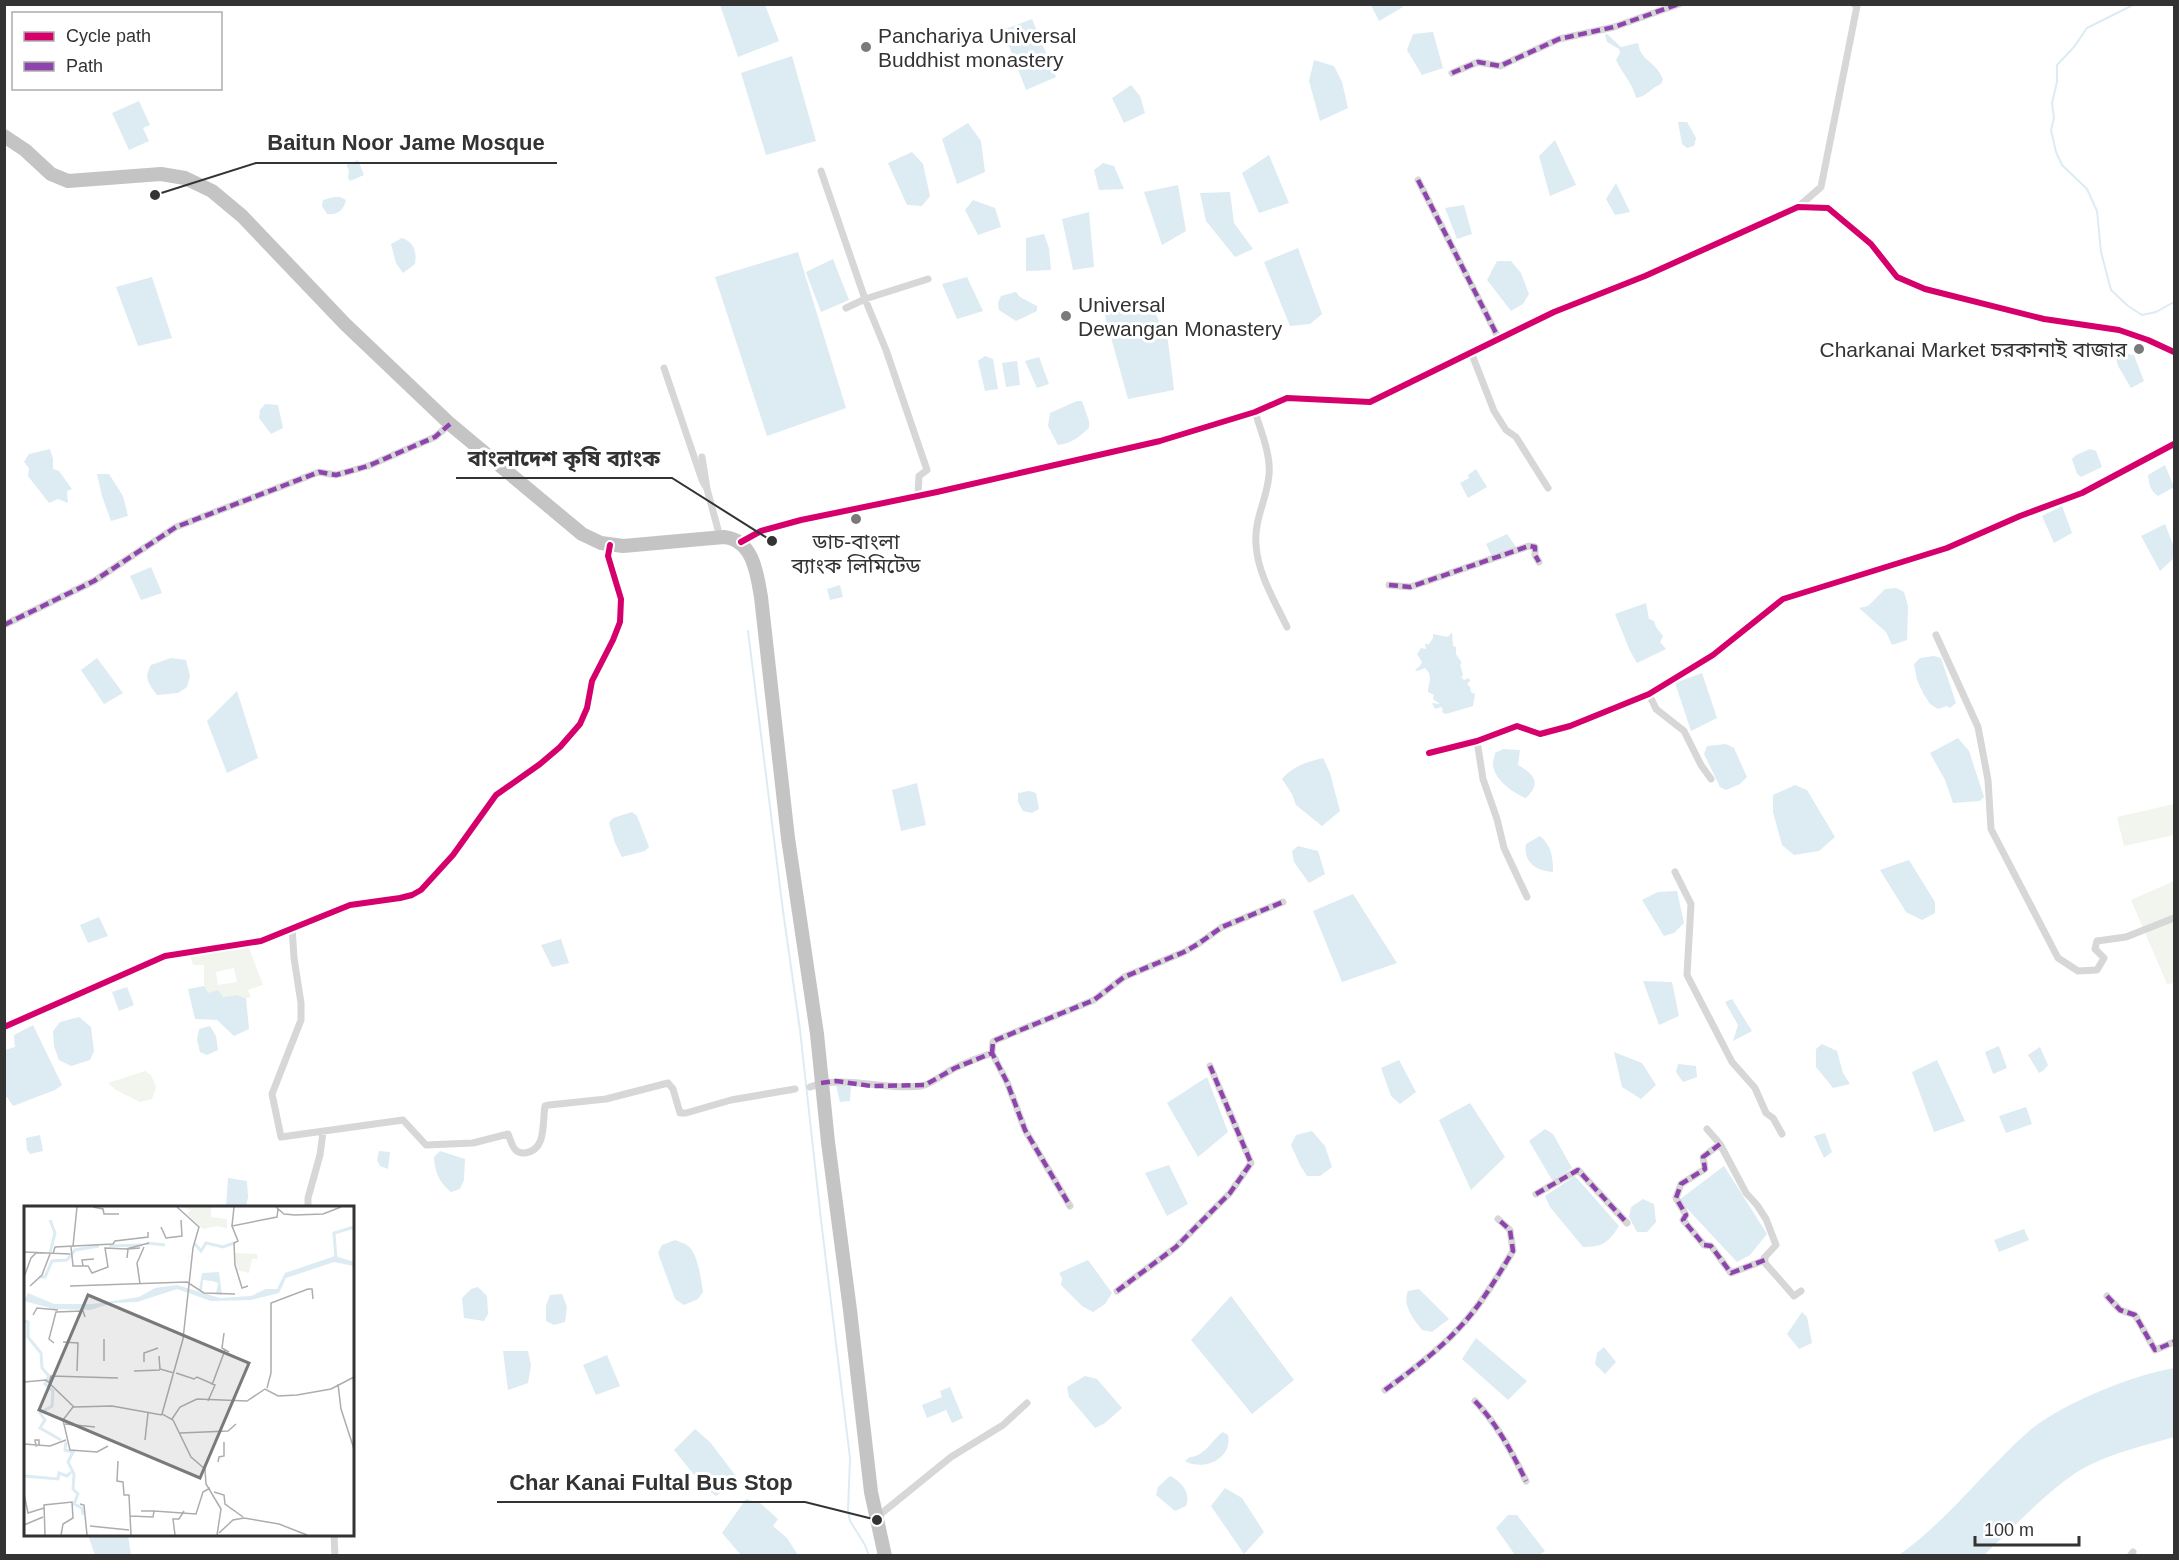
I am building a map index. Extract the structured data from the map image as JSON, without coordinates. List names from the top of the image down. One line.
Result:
{"places":["Panchariya Universal Buddhist monastery","Baitun Noor Jame Mosque","Universal Dewangan Monastery","Charkanai Market চরকানাই বাজার","ডাচ-বাংলা ব্যাংক লিমিটেড","বাংলাদেশ কৃষি ব্যাংক","Char Kanai Fultal Bus Stop"],"legend":["Cycle path","Path"],"scale_bar":"100 m"}
